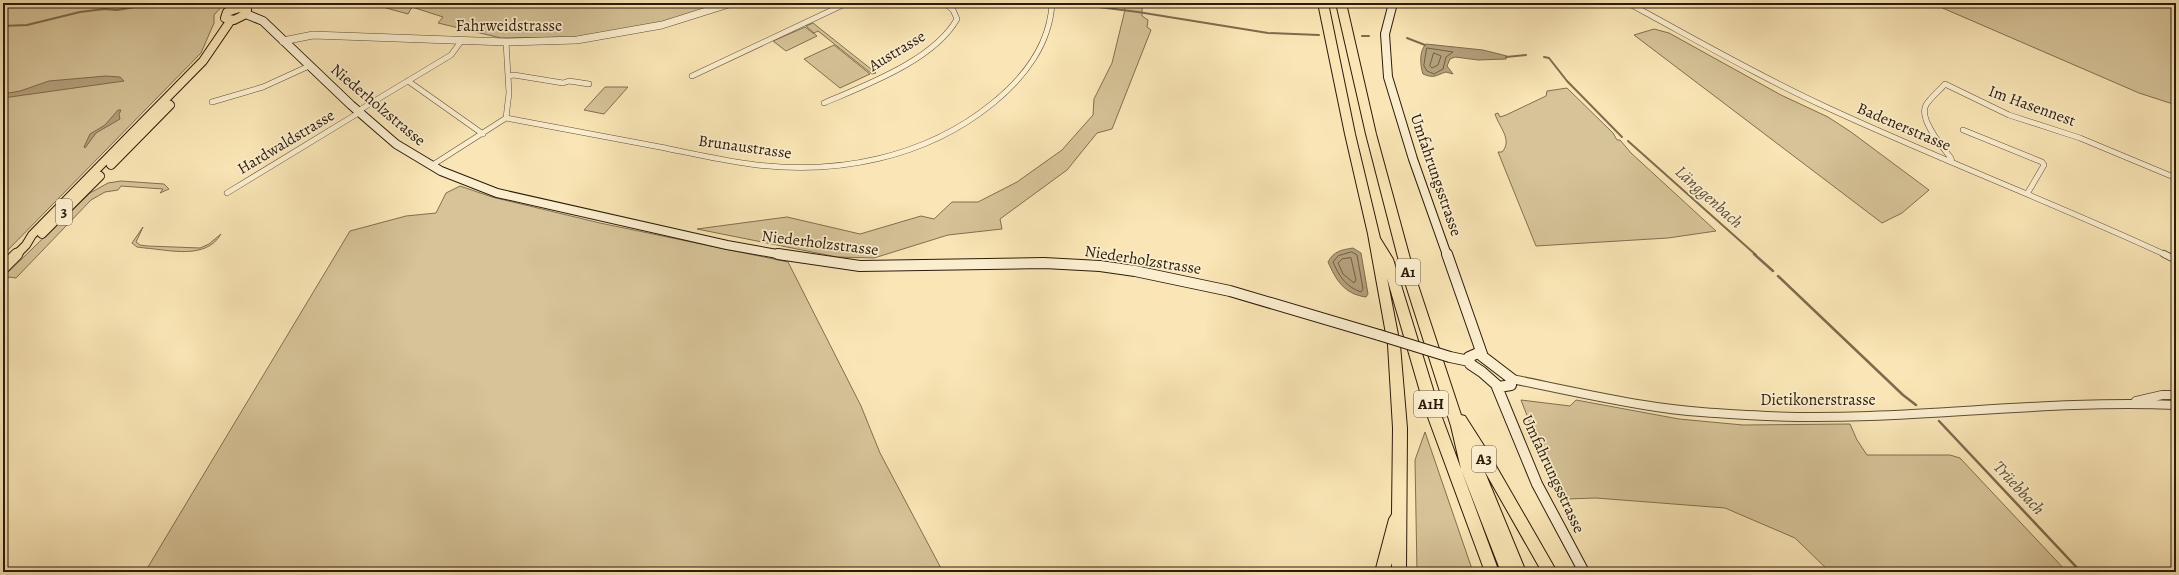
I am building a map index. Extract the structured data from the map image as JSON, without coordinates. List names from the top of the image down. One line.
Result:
{"streets":{"highway":["A1","A1H","A3"],"main road":["Niederholzstrasse","Umfahrungsstrasse","3"],"street":["Fahrweidstrasse","Austrasse","Im Hasennest","Badenerstrasse","Hardwaldstrasse","Brunaustrasse","Dietikonerstrasse"]},"crossings":[["Fahrweidstrasse","Niederholzstrasse"],["Fahrweidstrasse","Hardwaldstrasse"],["Niederholzstrasse","Hardwaldstrasse"],["Im Hasennest","Badenerstrasse"],["A1","A1H"],["A1","A3"]],"water":["Länggenbach","Trüebbach"]}
